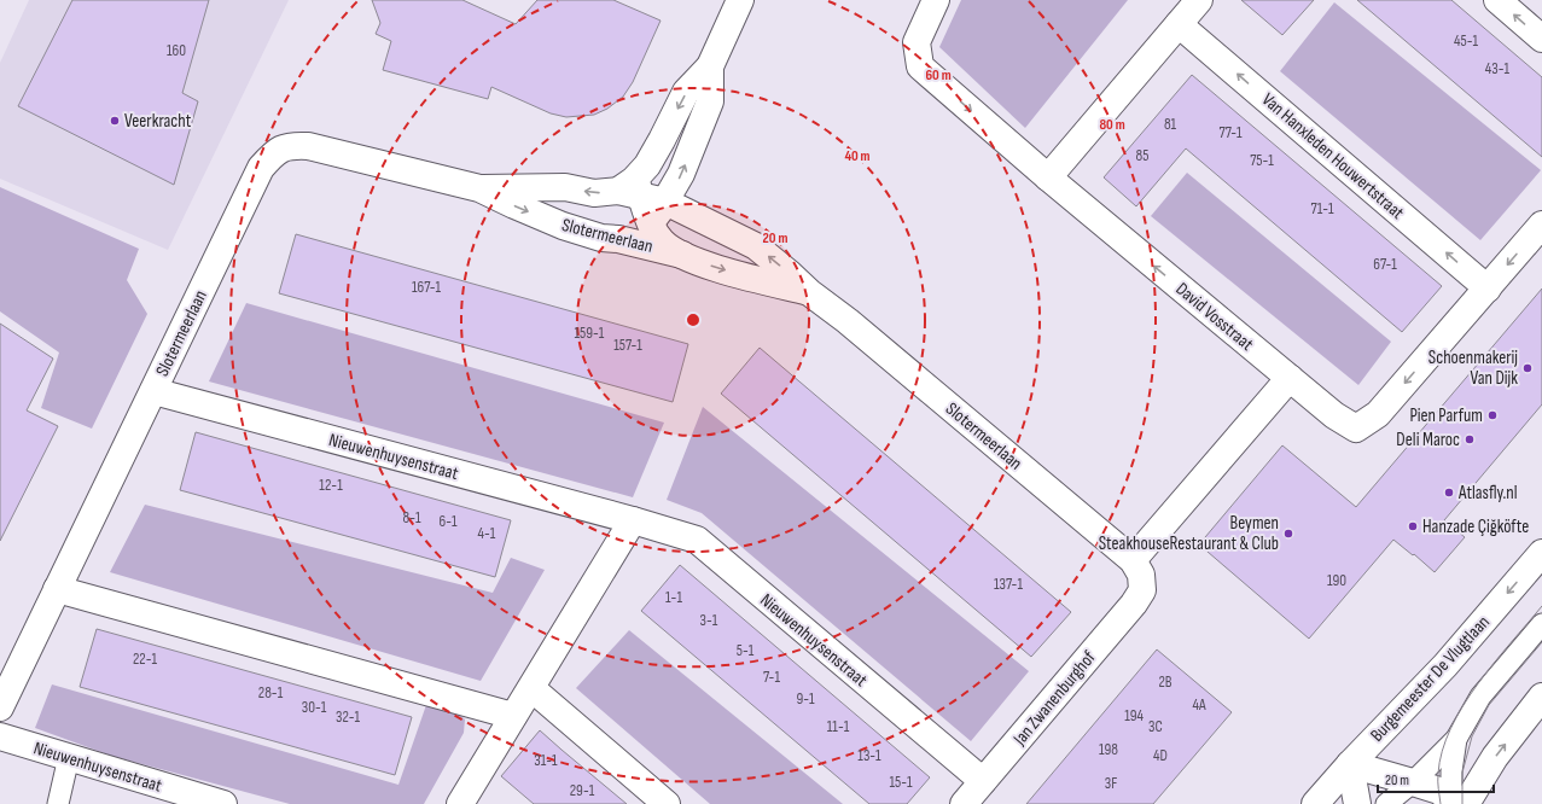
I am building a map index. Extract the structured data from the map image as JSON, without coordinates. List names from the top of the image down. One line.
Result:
{"streets":{"street":["Van Hanxleden Houwertstraat","Slotermeerlaan","David Vosstraat","Nieuwenhuysenstraat","Burgemeester De Vlugtlaan","Jan Zwanenburghof"]},"crossings":[["Van Hanxleden Houwertstraat","David Vosstraat"],["Slotermeerlaan","Nieuwenhuysenstraat"],["Slotermeerlaan","Jan Zwanenburghof"],["Nieuwenhuysenstraat","Jan Zwanenburghof"]],"one_way":["Van Hanxleden Houwertstraat"],"places":["Veerkracht","Schoenmakerij Van Dijk","Pien Parfum","Deli Maroc","Atlasfly.nl","Hanzade Çiğköfte","Beymen SteakhouseRestaurant & Club"],"house_numbers":["45-1","160","43-1","81","77-1","85","75-1","71-1","67-1","167-1","159-1","157-1","12-1","8-1","6-1","4-1","190","137-1","1-1","3-1","5-1","22-1","7-1","2B","28-1","9-1","4A","30-1","194","32-1","11-1","3C","198","13-1","4D","31-1","15-1","3F","29-1"],"scale_bar":"20 m","rings":["60 m","80 m","40 m","20 m"]}
